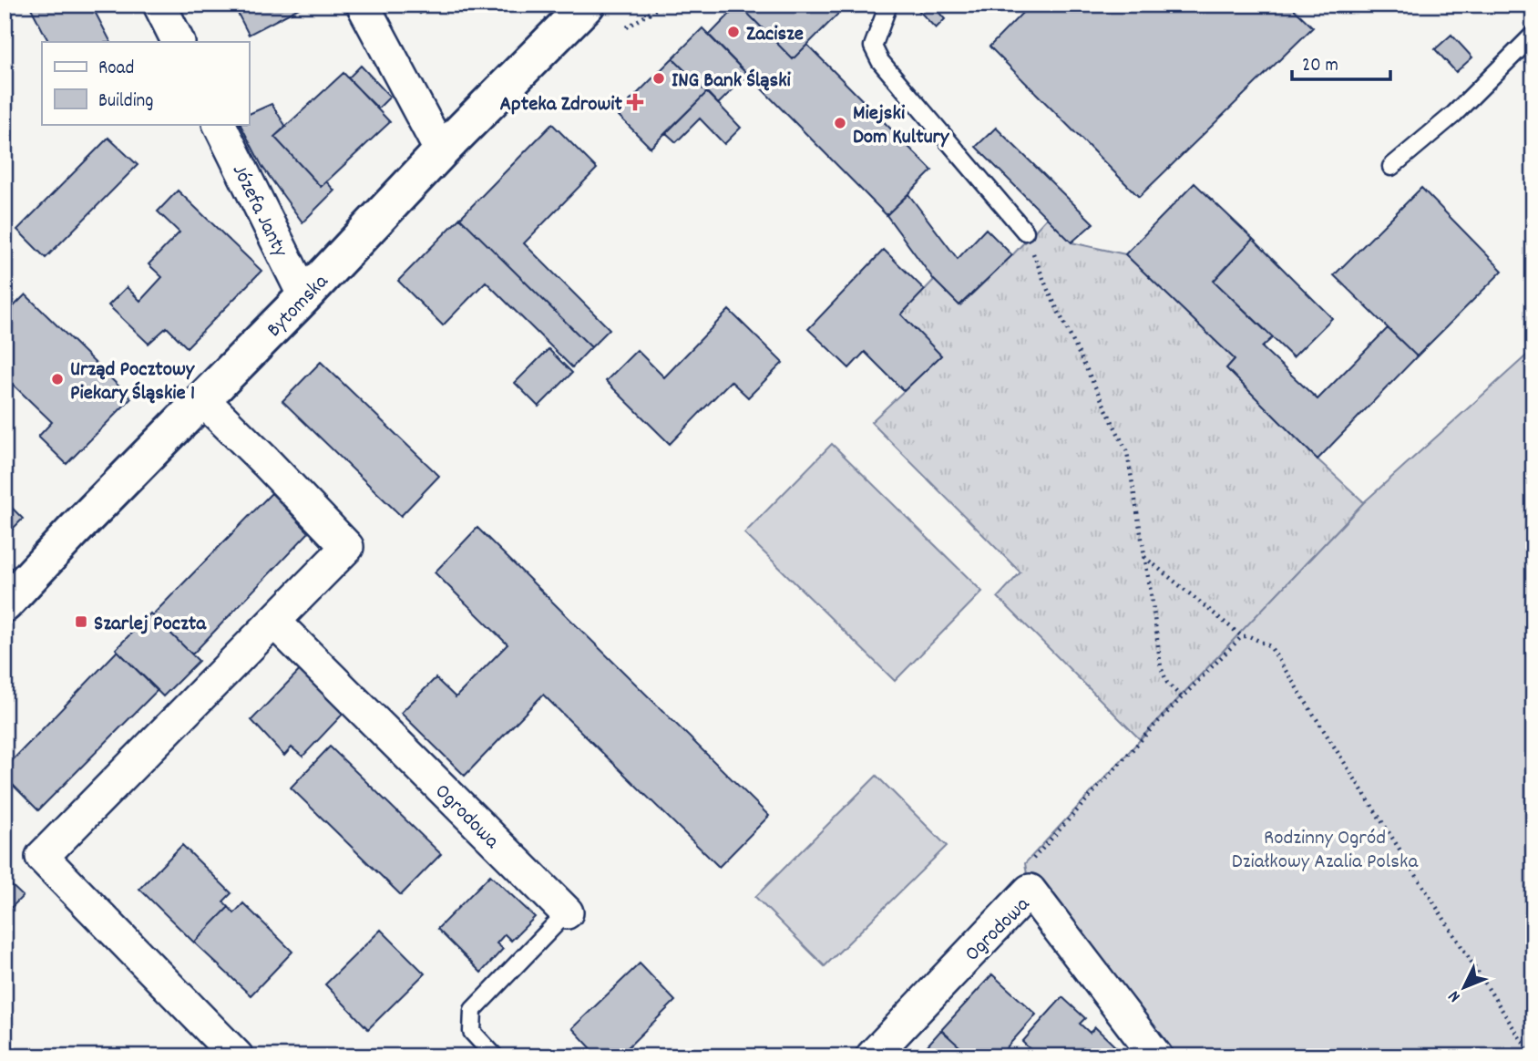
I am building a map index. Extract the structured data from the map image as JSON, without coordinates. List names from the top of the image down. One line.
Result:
{"streets":{"street":["Józefa Janty","Bytomska","Ogrodowa"]},"crossings":[["Józefa Janty","Bytomska"]],"parks":["Rodzinny Ogród Działkowy Azalia Polska"],"places":{"other":["Zacisze","ING Bank Śląski","Miejski Dom Kultury","Urząd Pocztowy Piekary Śląskie 1"],"health":["Apteka Zdrowit"],"transit":["Szarlej Poczta"]},"legend":["Road","Building"],"scale_bar":"20 m","north":"bottom left"}
